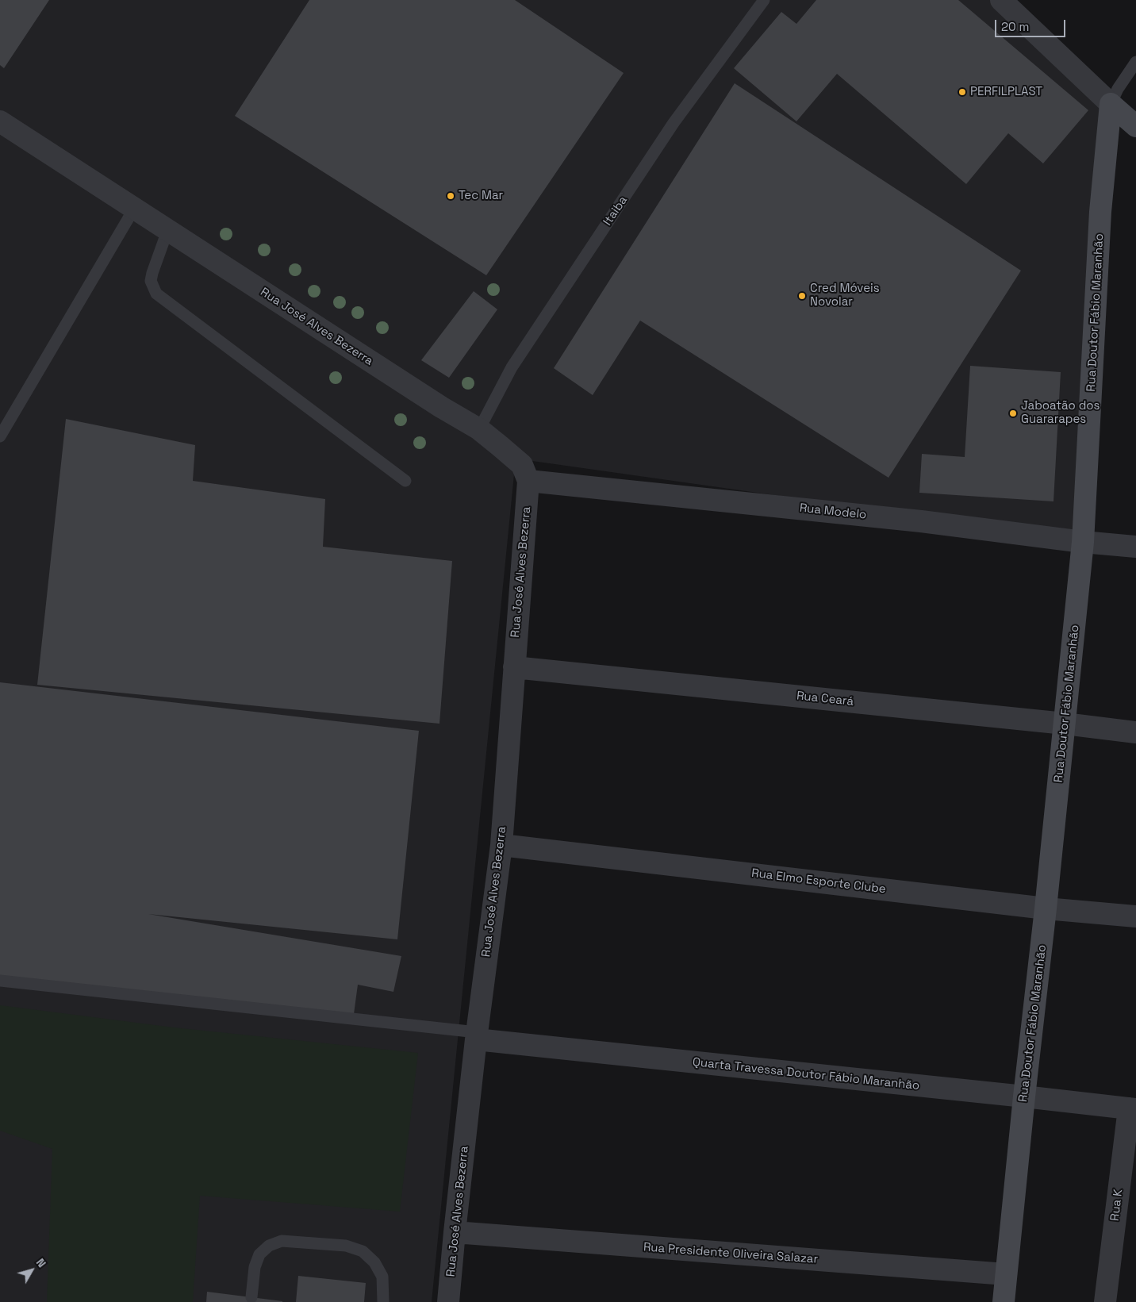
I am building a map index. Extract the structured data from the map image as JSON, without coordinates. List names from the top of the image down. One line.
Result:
{"streets":{"street":["Rua Doutor Fábio Maranhão","Rua José Alves Bezerra","Rua Modelo","Rua Ceará","Rua Elmo Esporte Clube","Quarta Travessa Doutor Fábio Maranhão","Rua K","Rua Presidente Oliveira Salazar"],"lane":["Itaiba"]},"crossings":[["Itaiba","Rua José Alves Bezerra"],["Rua Doutor Fábio Maranhão","Rua Modelo"],["Rua Doutor Fábio Maranhão","Rua Ceará"],["Rua Doutor Fábio Maranhão","Rua Elmo Esporte Clube"],["Rua Doutor Fábio Maranhão","Quarta Travessa Doutor Fábio Maranhão"],["Rua Doutor Fábio Maranhão","Rua Presidente Oliveira Salazar"],["Rua José Alves Bezerra","Rua Modelo"],["Rua José Alves Bezerra","Rua Ceará"],["Rua José Alves Bezerra","Rua Elmo Esporte Clube"],["Rua José Alves Bezerra","Quarta Travessa Doutor Fábio Maranhão"],["Rua José Alves Bezerra","Rua Presidente Oliveira Salazar"],["Quarta Travessa Doutor Fábio Maranhão","Rua K"]],"places":["PERFILPLAST","Tec Mar","Cred Móveis Novolar","Jaboatão dos Guararapes"],"scale_bar":"20 m","north":"top right"}
